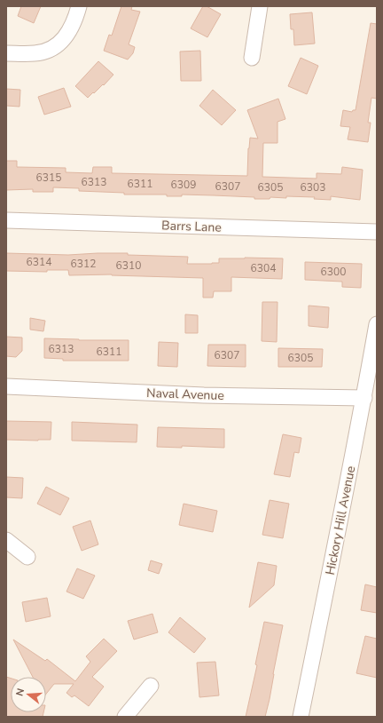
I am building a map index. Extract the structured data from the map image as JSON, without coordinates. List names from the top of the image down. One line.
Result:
{"streets":{"street":["Barrs Lane","Naval Avenue","Hickory Hill Avenue"]},"crossings":[["Naval Avenue","Hickory Hill Avenue"]],"house_numbers":["6315","6313","6311","6309","6307","6305","6303","6314","6312","6310","6304","6300","6313","6311","6307","6305"],"north":"left"}
